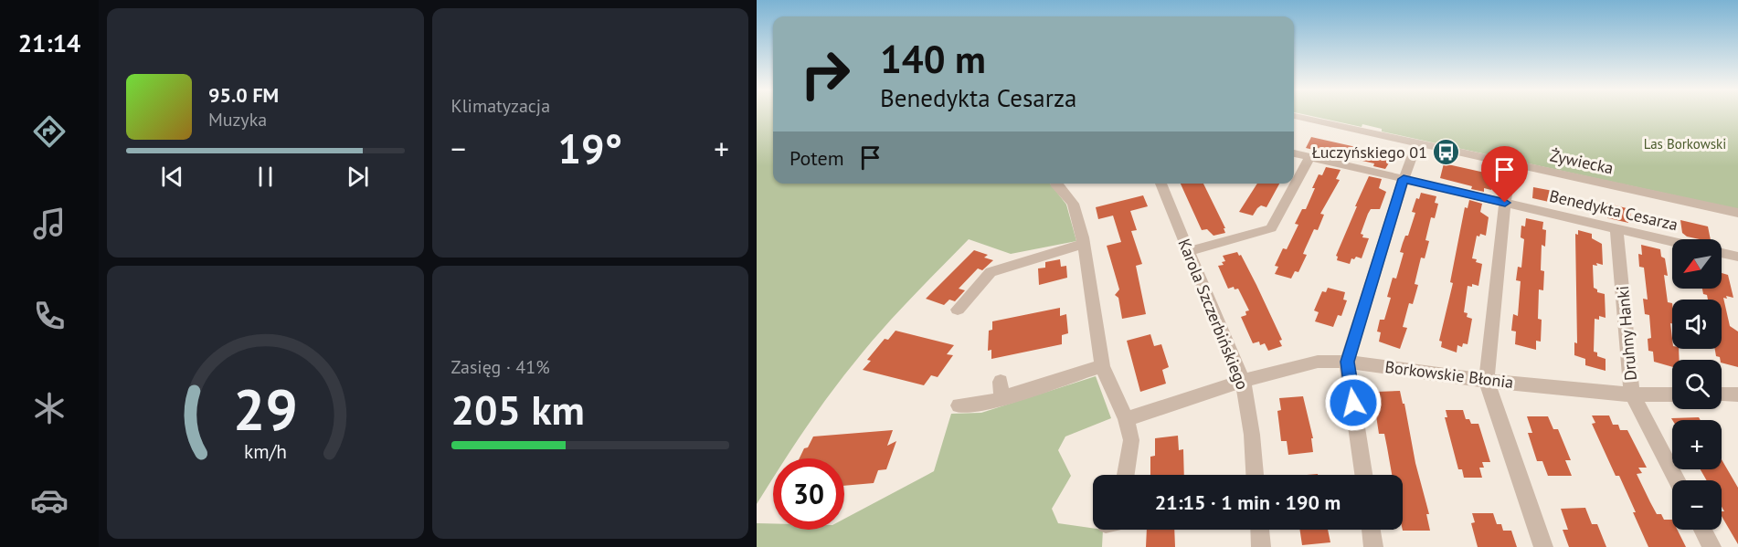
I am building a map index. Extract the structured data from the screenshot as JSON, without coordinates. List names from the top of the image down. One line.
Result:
{"streets":{"street":["Żywiecka","Benedykta Cesarza","Karola Szczerbińskiego","Druhny Hanki","Borkowskie Błonia"]},"crossings":[["Benedykta Cesarza","Druhny Hanki"],["Karola Szczerbińskiego","Borkowskie Błonia"],["Druhny Hanki","Borkowskie Błonia"]],"parks":["Las Borkowski"],"places":{"bus stop":["Łuczyńskiego 01"]},"north":"bottom left","page":{"tabs":"21:14","tile":["Klimatyzacja",["Zasięg · 41%","205 km"]],"turn":["140 m","Benedykta Cesarza"],"song":["95.0 FM","Muzyka"],"heat":["−","19°","+"],"then":"Potem","map_buttons":["+","−"],"limit":"30","trip":"21:15 · 1 min · 190 m","gauge":["29","km/h"]}}
